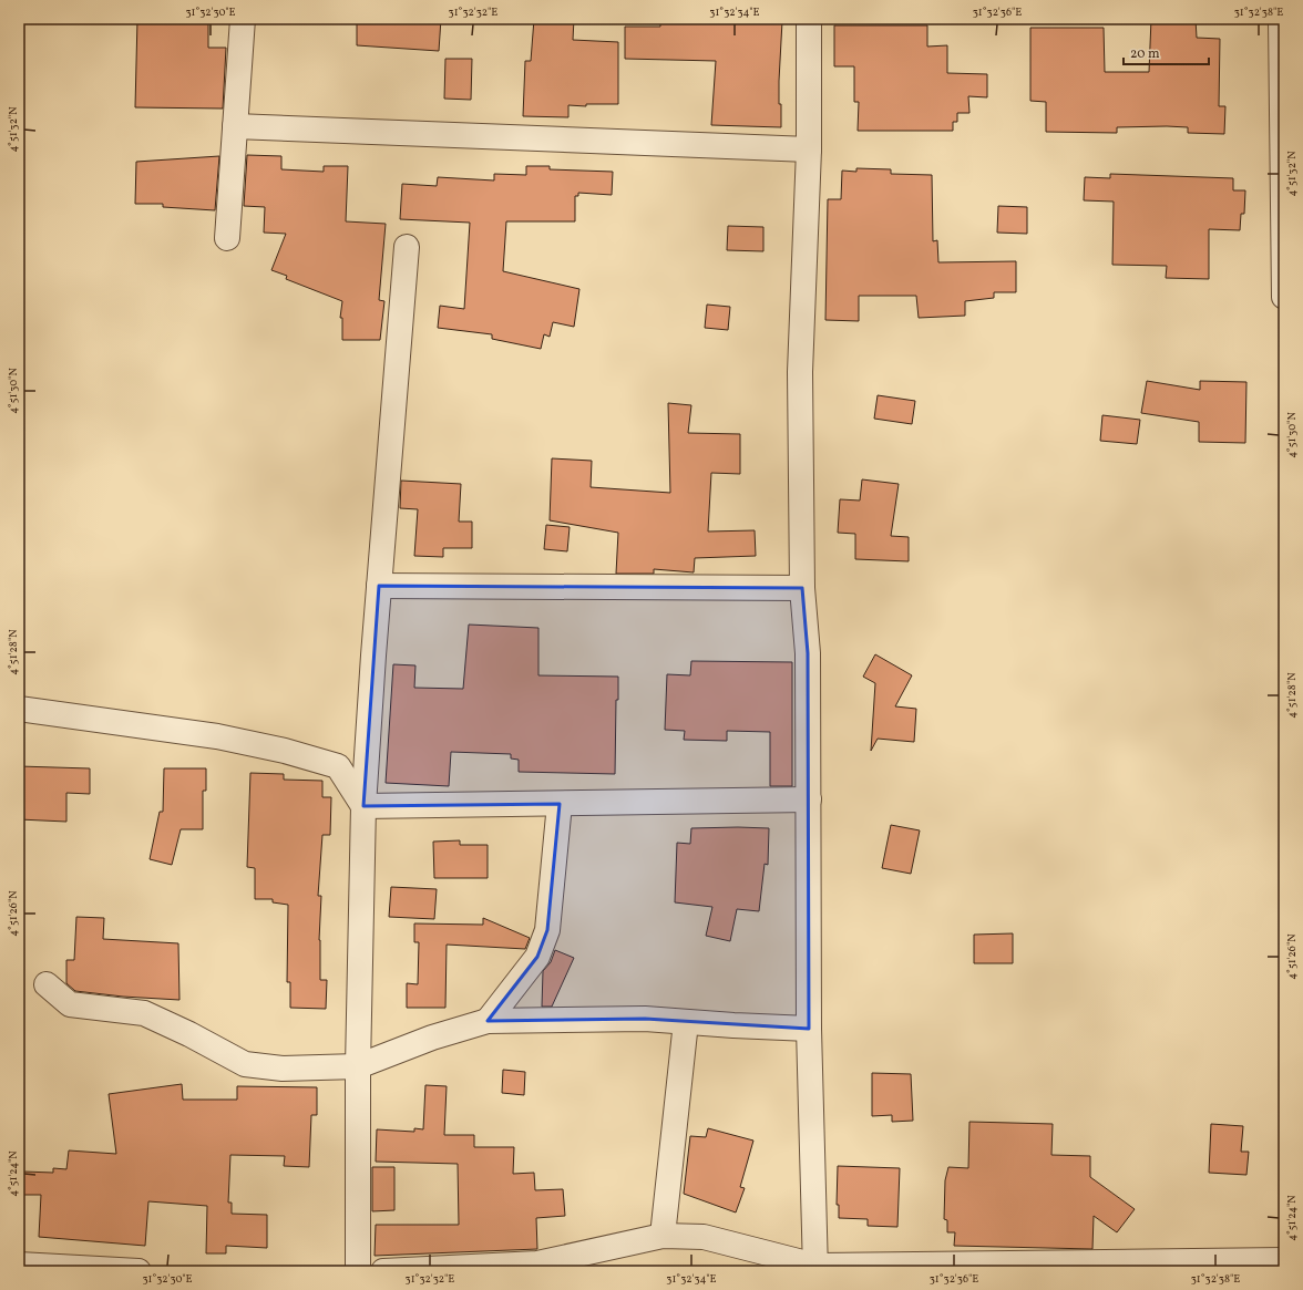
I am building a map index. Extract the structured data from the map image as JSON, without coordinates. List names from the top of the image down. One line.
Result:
{"scale_bar":"20 m","coordinates":["31°32'30\"E","31°32'32\"E","31°32'34\"E","31°32'36\"E","31°32'38\"E","4°51'32\"N","4°51'30\"N","4°51'28\"N","4°51'26\"N","4°51'24\"N"]}
